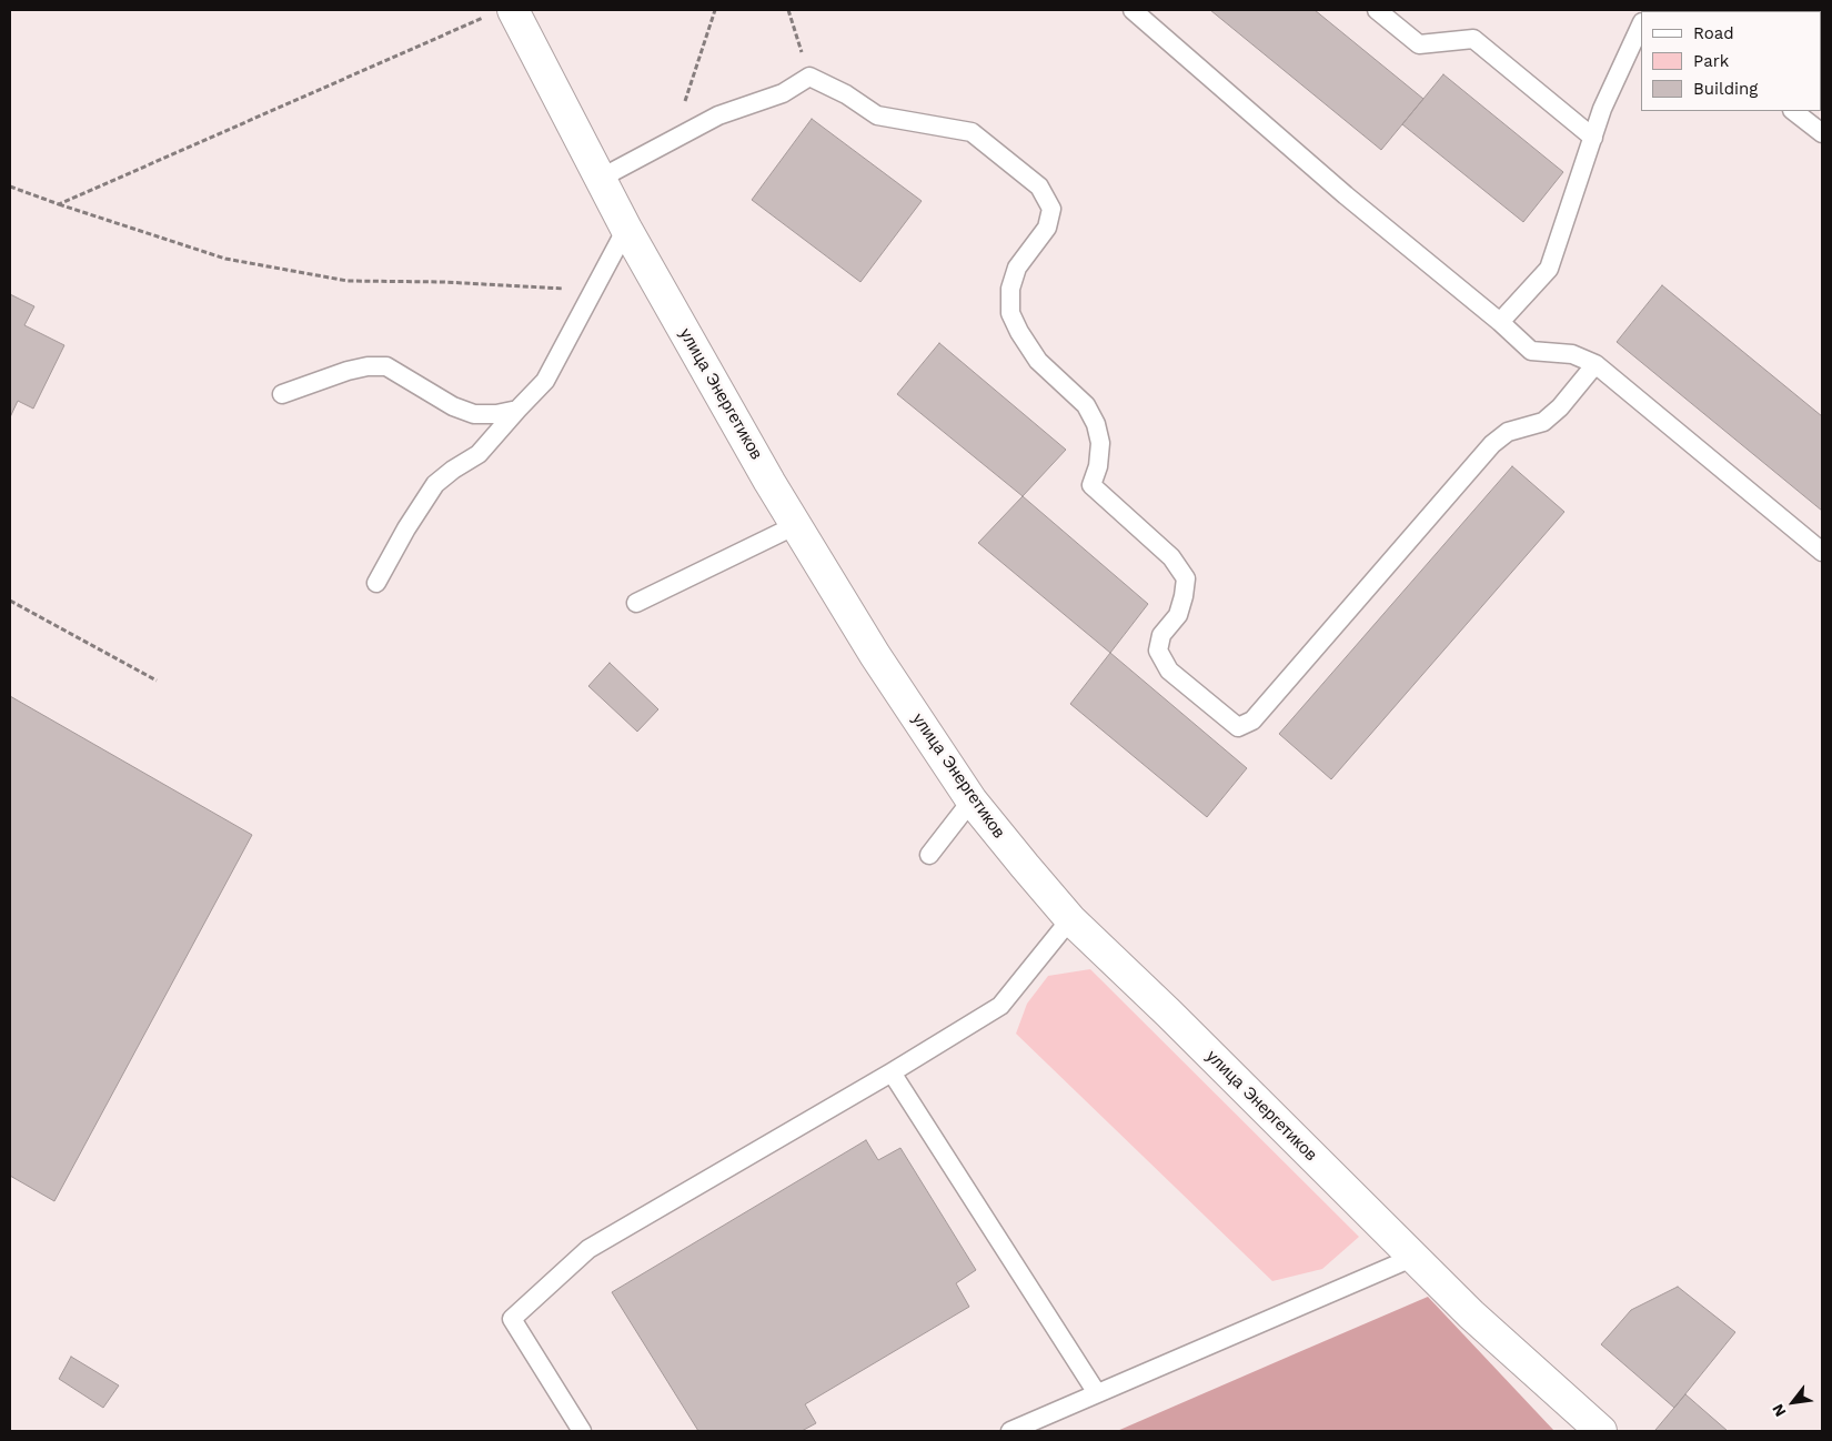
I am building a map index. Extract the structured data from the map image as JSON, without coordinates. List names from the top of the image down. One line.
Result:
{"streets":{"street":["улица Энергетиков"]},"legend":["Road","Park","Building"],"north":"bottom left"}
